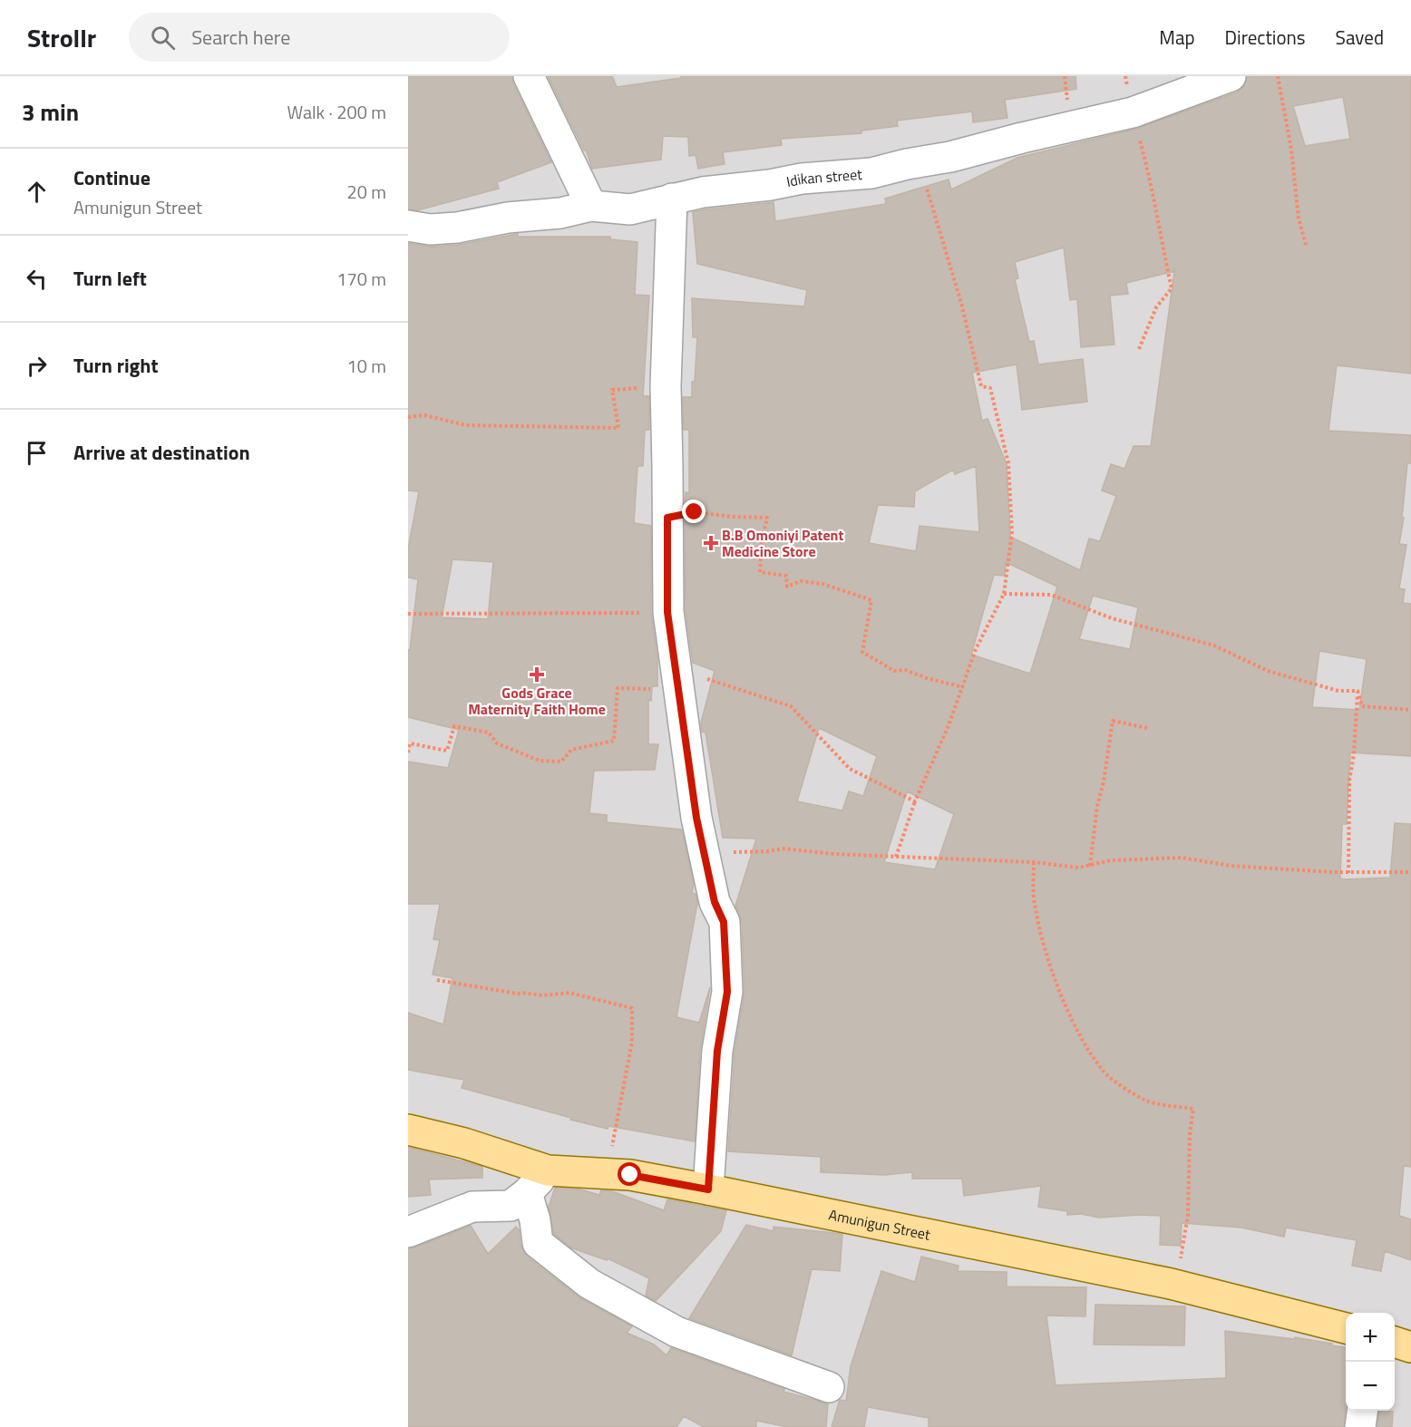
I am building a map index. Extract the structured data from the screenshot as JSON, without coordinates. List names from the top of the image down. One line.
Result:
{"streets":{"main road":["Amunigun Street"],"street":["Idikan street"]},"places":{"health":["B.B Omoniyi Patent Medicine Store","Gods Grace Maternity Faith Home"]},"page":{"header":"Strollr","search":"Search here","nav":["Map","Directions","Saved"],"heading":["3 min","Walk · 200 m"],"list":[["Continue","Amunigun Street","20 m"],["Turn left","170 m"],["Turn right","10 m"],"Arrive at destination"],"map_buttons":["+","−"]}}
